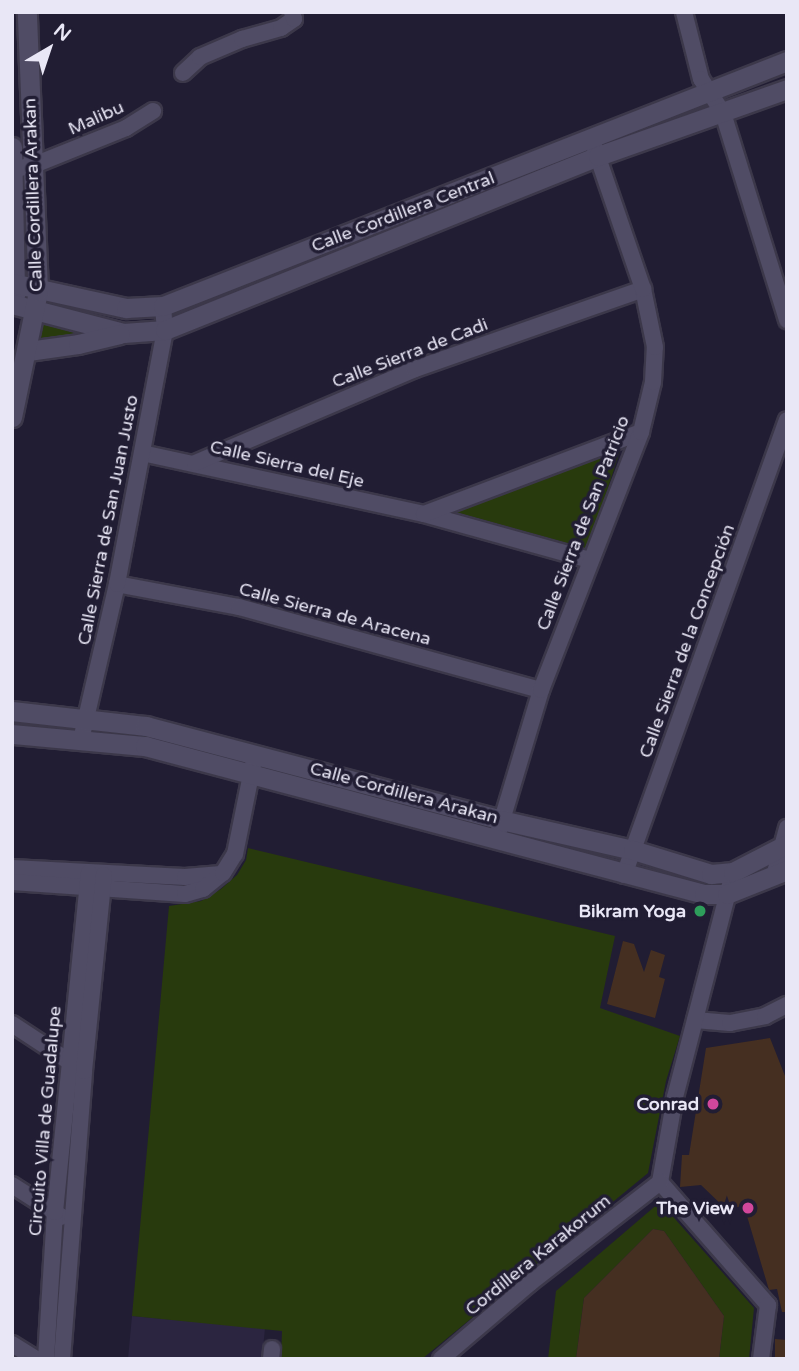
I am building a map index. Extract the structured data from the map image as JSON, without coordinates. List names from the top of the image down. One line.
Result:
{"streets":{"street":["Malibu","Calle Cordillera Arakan","Calle Cordillera Central","Calle Sierra de Cadi","Calle Sierra del Eje","Calle Sierra de San Juan Justo","Calle Sierra de San Patricio","Calle Sierra de Aracena","Calle Sierra de la Concepción","Circuito Villa de Guadalupe","Cordillera Karakorum"]},"crossings":[["Malibu","Calle Cordillera Arakan"],["Calle Cordillera Arakan","Calle Cordillera Central"],["Calle Cordillera Arakan","Calle Sierra de San Juan Justo"],["Calle Cordillera Arakan","Calle Sierra de San Patricio"],["Calle Cordillera Arakan","Calle Sierra de la Concepción"],["Calle Cordillera Central","Calle Sierra de San Juan Justo"],["Calle Cordillera Central","Calle Sierra de San Patricio"],["Calle Sierra de Cadi","Calle Sierra del Eje"],["Calle Sierra de Cadi","Calle Sierra de San Patricio"],["Calle Sierra del Eje","Calle Sierra de San Juan Justo"],["Calle Sierra del Eje","Calle Sierra de San Patricio"],["Calle Sierra de San Juan Justo","Calle Sierra de Aracena"],["Calle Sierra de San Patricio","Calle Sierra de Aracena"]],"places":["Bikram Yoga","Conrad","The View"],"north":"top right"}
